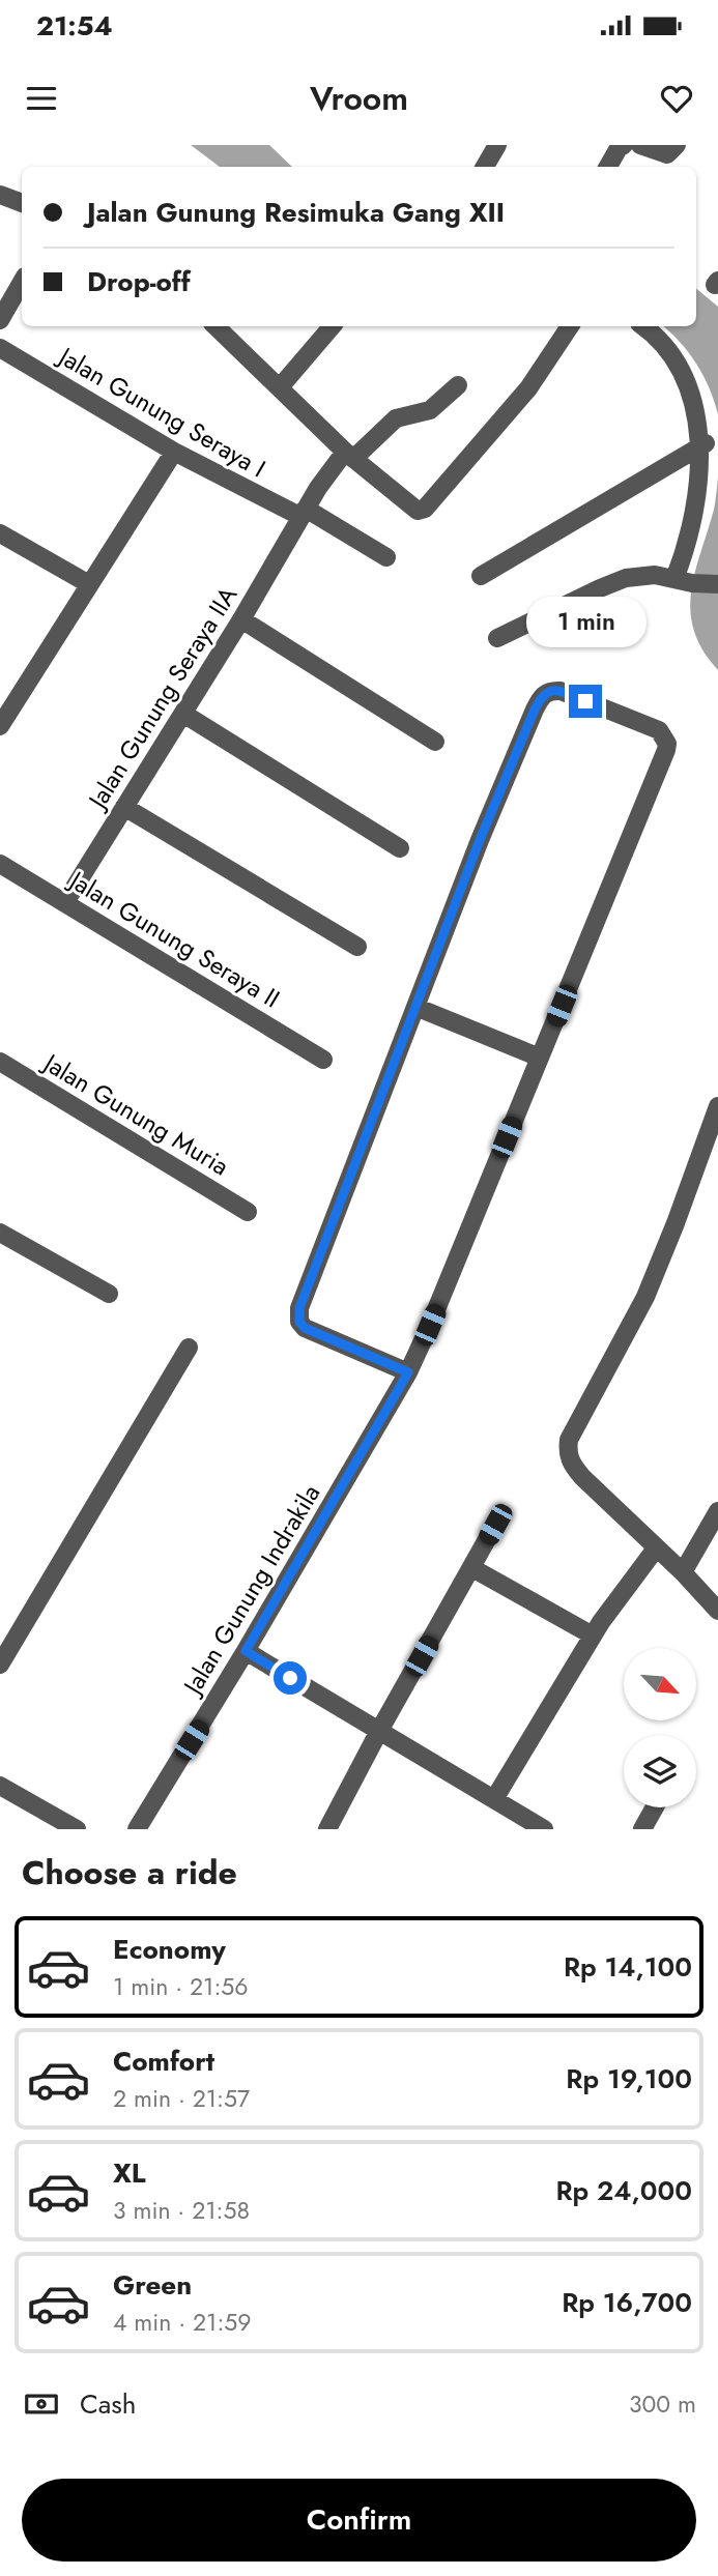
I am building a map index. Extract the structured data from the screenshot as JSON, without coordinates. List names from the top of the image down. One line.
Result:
{"streets":{"street":["Jalan Gunung Seraya I","Jalan Gunung Seraya IIA","Jalan Gunung Seraya II","Jalan Gunung Muria","Jalan Gunung Indrakila"]},"crossings":[["Jalan Gunung Seraya I","Jalan Gunung Seraya IIA"],["Jalan Gunung Seraya IIA","Jalan Gunung Seraya II"]],"north":"bottom right","page":{"status":"21:54","header":"Vroom","banner":["Jalan Gunung Resimuka Gang XII","Drop-off"],"bubble":"1 min","heading":"Choose a ride","list":[{"name":"Economy","note":"1 min · 21:56","value":"Rp 14,100"},{"name":"Comfort","note":"2 min · 21:57","value":"Rp 19,100"},{"name":"XL","note":"3 min · 21:58","value":"Rp 24,000"},{"name":"Green","note":"4 min · 21:59","value":"Rp 16,700"}],"pay":["Cash","300 m"],"buttons":"Confirm"}}
